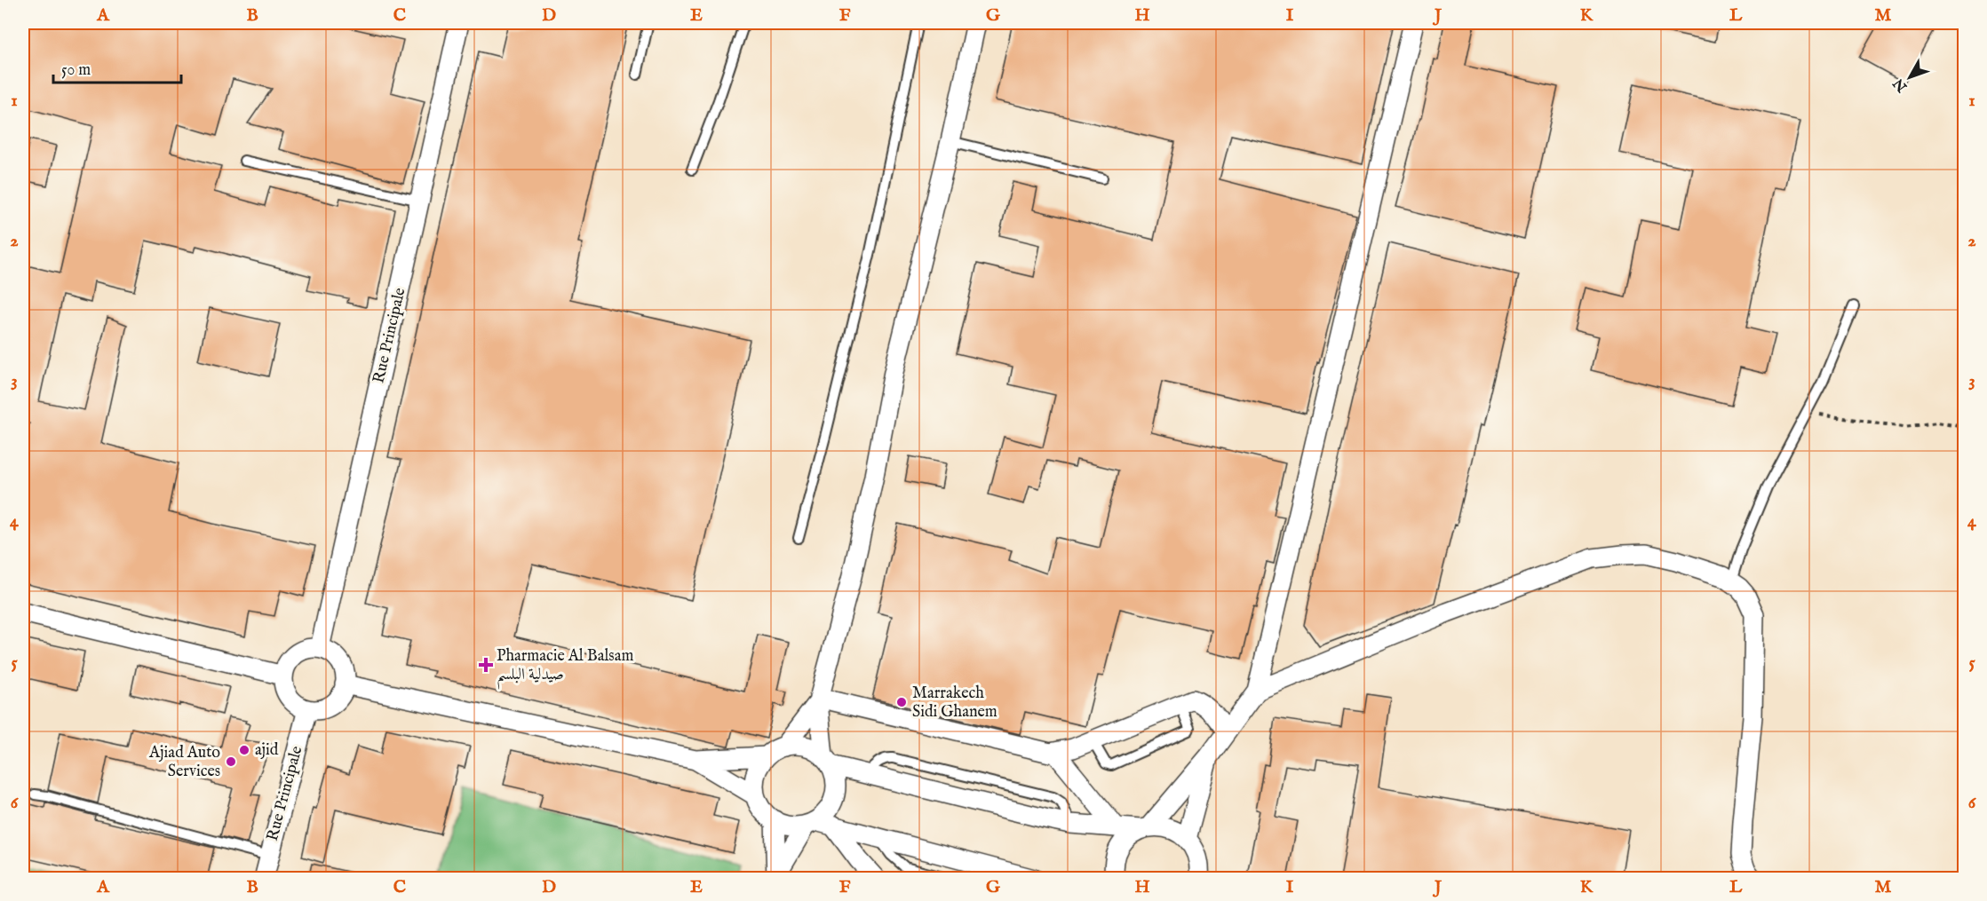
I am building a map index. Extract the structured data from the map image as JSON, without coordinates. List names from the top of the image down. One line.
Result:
{"streets":{"street":["Rue Principale"]},"places":{"health":["Pharmacie Al Balsam صيدلية البلسم"],"other":["Marrakech Sidi Ghanem","ajid","Ajiad Auto Services"]},"scale_bar":"50 m","north":"bottom left","grid":{"columns":["A","B","C","D","E","F","G","H","I","J","K","L","M"],"rows":["1","2","3","4","5","6"]}}
